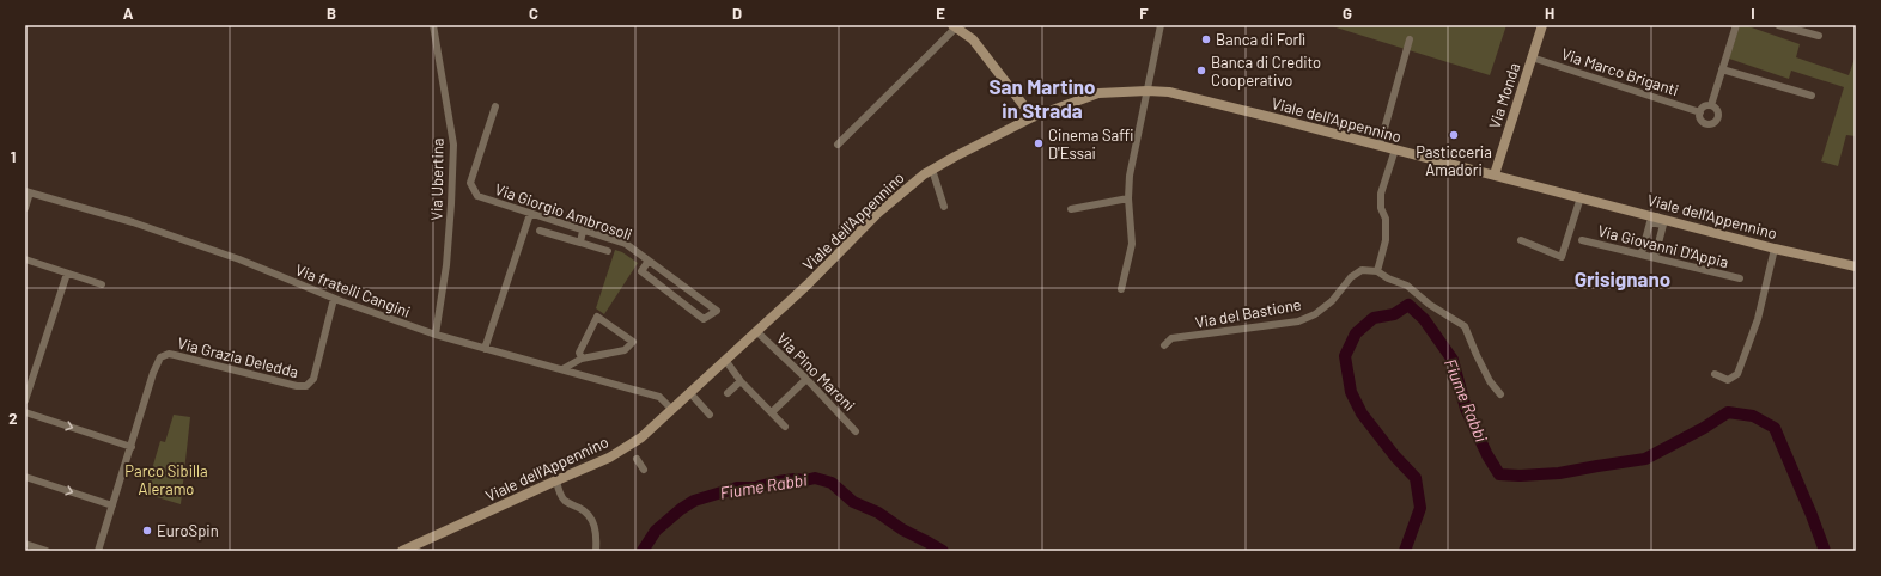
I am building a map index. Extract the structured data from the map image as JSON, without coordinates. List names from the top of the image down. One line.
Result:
{"streets":{"main road":["Via Monda","Viale dell'Appennino"],"street":["Via Marco Briganti","Via Ubertina","Via Giorgio Ambrosoli","Via Giovanni D'Appia","Via fratelli Cangini","Via del Bastione","Via Grazia Deledda","Via Pino Maroni"]},"crossings":[["Via Marco Briganti","Via Monda"],["Via Monda","Viale dell'Appennino"],["Viale dell'Appennino","Via fratelli Cangini"],["Viale dell'Appennino","Via Pino Maroni"],["Via Ubertina","Via fratelli Cangini"],["Via fratelli Cangini","Via Grazia Deledda"]],"districts":["San Martino in Strada","Grisignano"],"water":["Fiume Rabbi"],"parks":["Parco Sibilla Aleramo"],"places":["Banca di Forlì","Banca di Credito Cooperativo","Pasticceria Amadori","Cinema Saffi D'Essai","EuroSpin"],"grid":{"columns":["A","B","C","D","E","F","G","H","I"],"rows":["1","2"]}}
